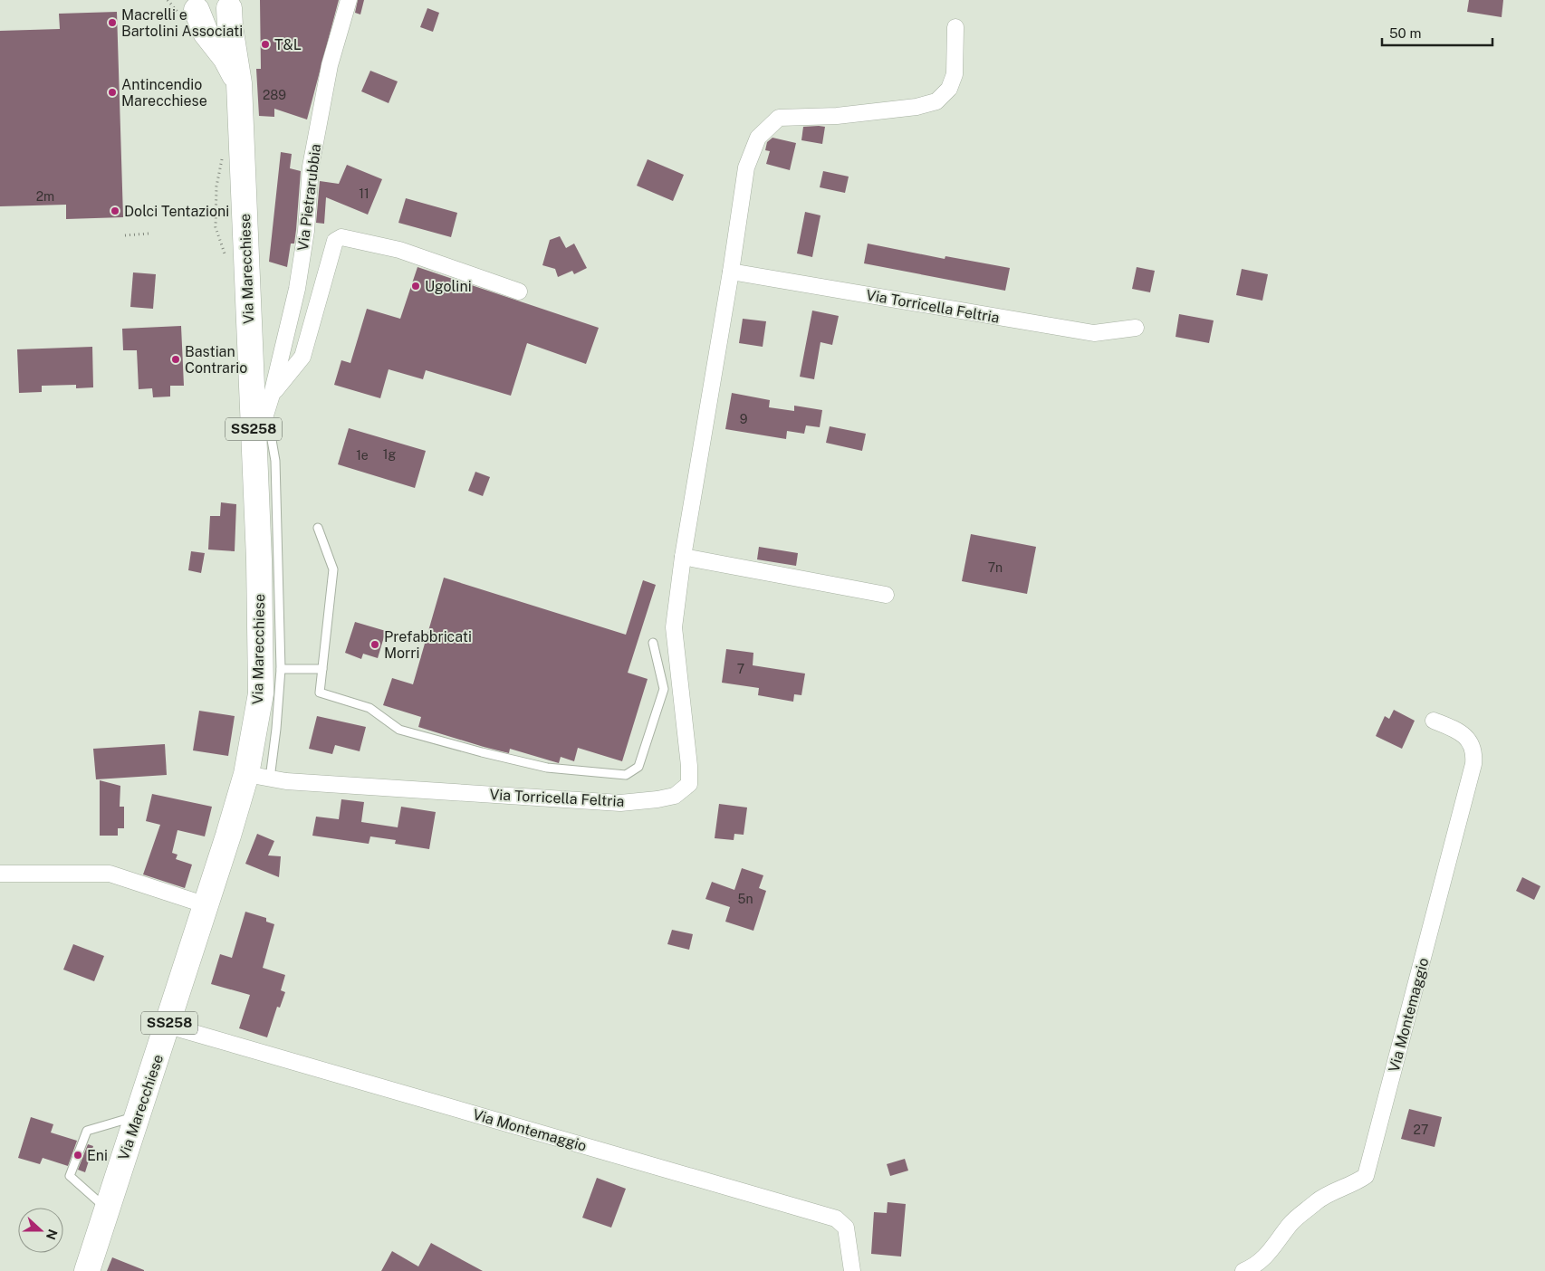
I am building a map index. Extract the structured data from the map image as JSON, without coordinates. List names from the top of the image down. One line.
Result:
{"streets":{"main road":["Via Marecchiese","SS258"],"street":["Via Pietrarubbia","Via Torricella Feltria","Via Montemaggio"]},"crossings":[["Via Pietrarubbia","Via Marecchiese"],["Via Marecchiese","Via Torricella Feltria"],["Via Marecchiese","Via Montemaggio"]],"places":["Macrelli e Bartolini Associati","T&L","Antincendio Marecchiese","Dolci Tentazioni","Ugolini","Bastian Contrario","Prefabbricati Morri","Eni"],"house_numbers":["289","11","2m","9","1g","1e","7n","7","5n","27"],"scale_bar":"50 m","north":"right"}
